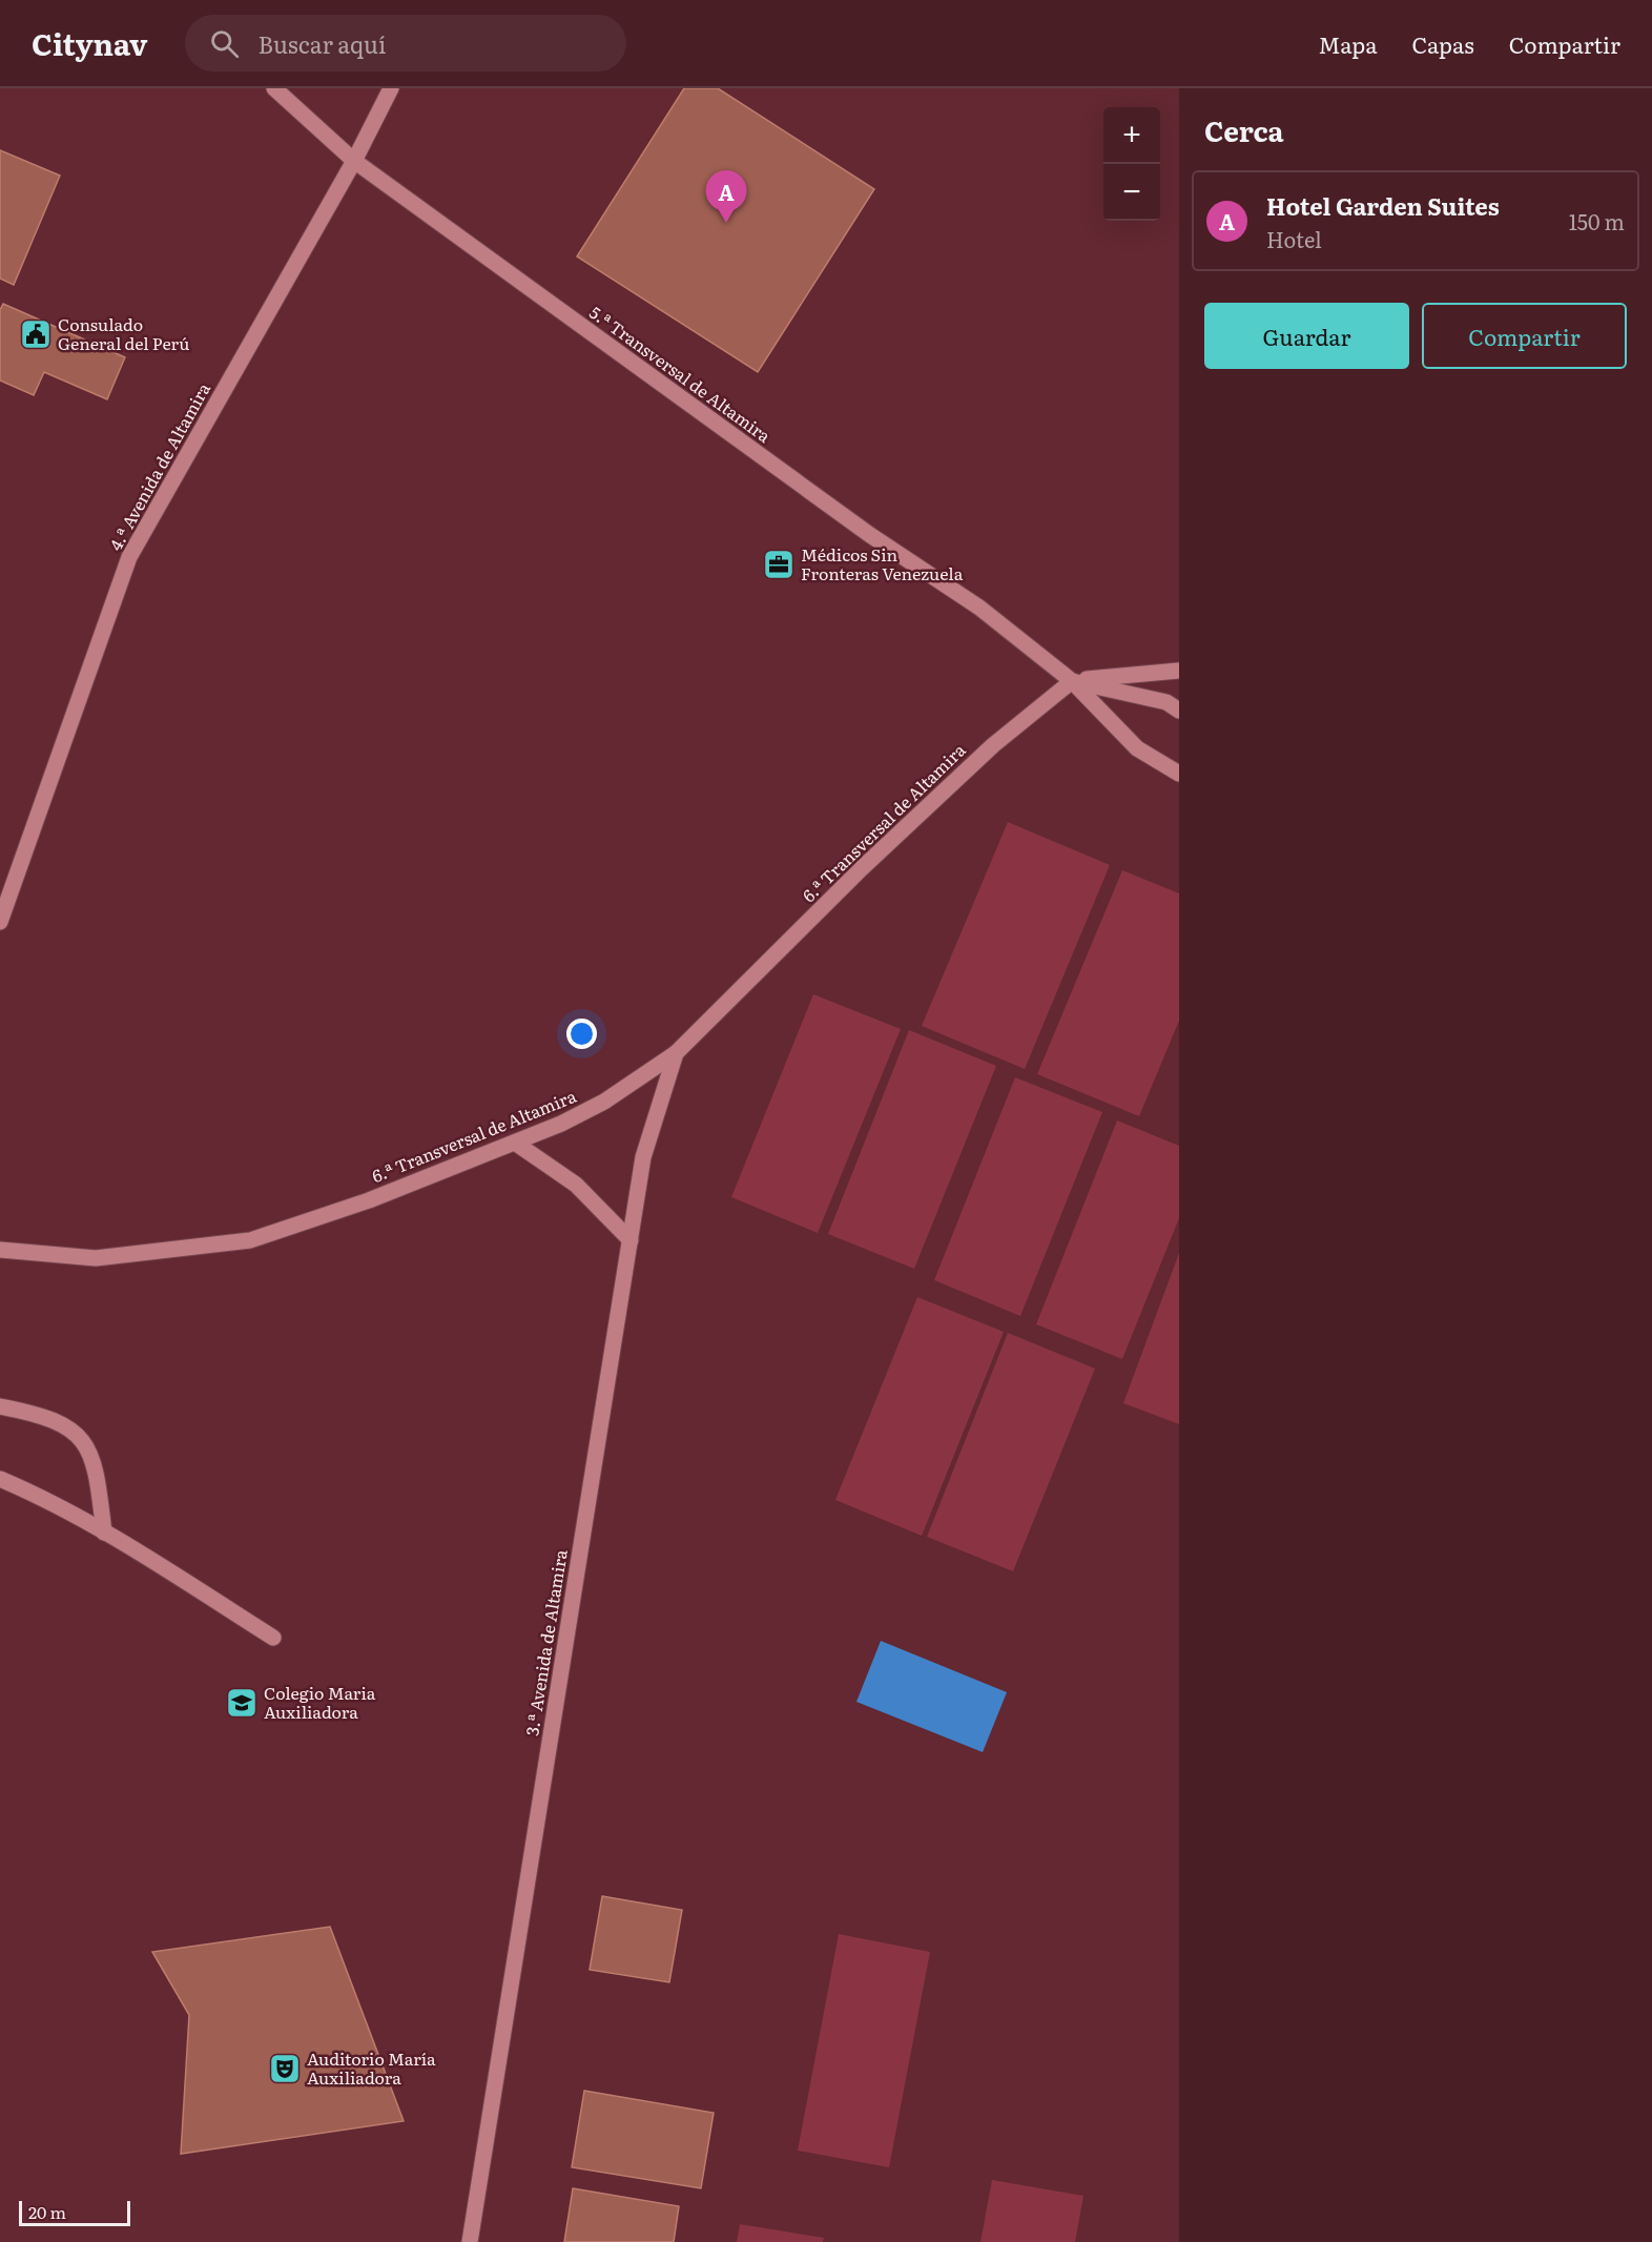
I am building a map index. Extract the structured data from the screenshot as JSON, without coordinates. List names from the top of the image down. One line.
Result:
{"streets":{"street":["5.ª Transversal de Altamira","4.ª Avenida de Altamira","6.ª Transversal de Altamira","3.ª Avenida de Altamira"]},"crossings":[["5.ª Transversal de Altamira","4.ª Avenida de Altamira"],["5.ª Transversal de Altamira","6.ª Transversal de Altamira"],["6.ª Transversal de Altamira","3.ª Avenida de Altamira"]],"places":{"public building":["Consulado General del Perú"],"office":["Médicos Sin Fronteras Venezuela"],"school or university":["Colegio Maria Auxiliadora"],"theatre":["Auditorio María Auxiliadora"]},"scale_bar":"20 m","page":{"header":"Citynav","search":"Buscar aquí","nav":["Mapa","Capas","Compartir"],"heading":"Cerca","map_buttons":["+","−"],"pins":"A","list":[{"mark":"A","name":"Hotel Garden Suites","note":"Hotel","value":"150 m"}],"buttons":["Guardar","Compartir"],"scale":"20 m"}}
